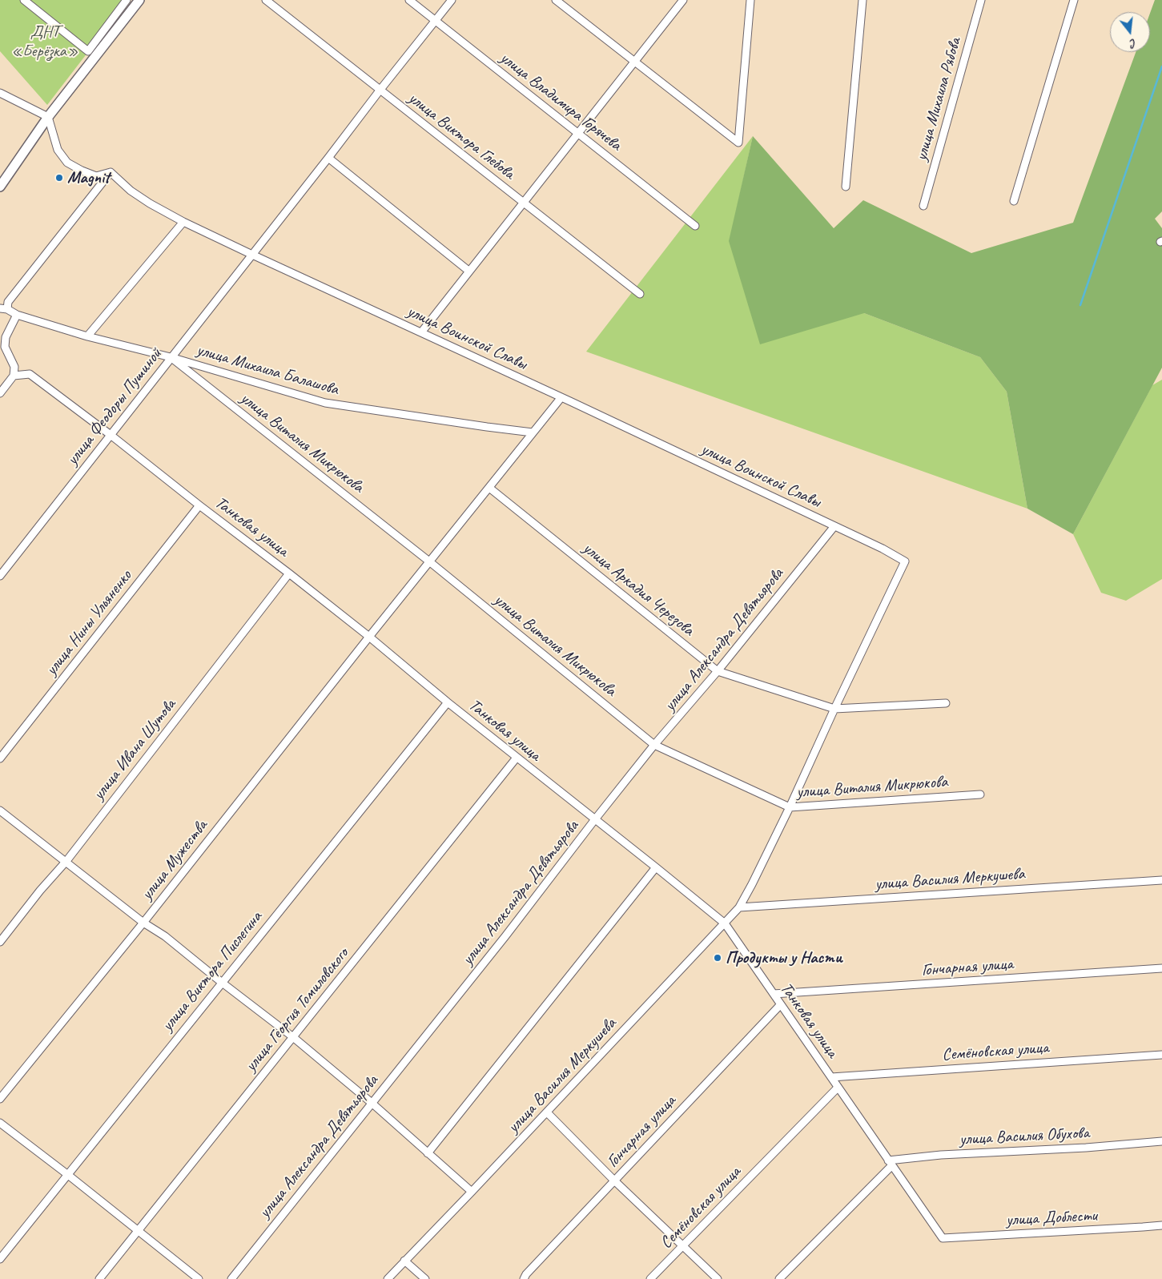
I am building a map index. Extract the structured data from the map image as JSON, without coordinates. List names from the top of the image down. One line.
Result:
{"streets":{"street":["улица Михаила Рябова","улица Владимира Горячева","улица Виктора Глебова","улица Воинской Славы","улица Михаила Балашова","улица Феодоры Пушиной","улица Виталия Микрюкова","Танковая улица","улица Аркадия Черезова","улица Нины Ульяненко","улица Александра Девятьярова","улица Ивана Шутова","улица Мужества","улица Василия Меркушева","Гончарная улица","улица Виктора Пислегина","улица Георгия Томиловского","Семёновская улица","улица Василия Обухова","улица Доблести"]},"crossings":[["улица Владимира Горячева","улица Феодоры Пушиной"],["улица Виктора Глебова","улица Феодоры Пушиной"],["улица Воинской Славы","улица Феодоры Пушиной"],["улица Воинской Славы","улица Александра Девятьярова"],["улица Воинской Славы","улица Мужества"],["улица Воинской Славы","улица Василия Меркушева"],["улица Михаила Балашова","улица Феодоры Пушиной"],["улица Михаила Балашова","улица Виталия Микрюкова"],["улица Михаила Балашова","улица Мужества"],["улица Феодоры Пушиной","улица Виталия Микрюкова"],["улица Феодоры Пушиной","Танковая улица"],["улица Виталия Микрюкова","улица Александра Девятьярова"],["улица Виталия Микрюкова","улица Мужества"],["улица Виталия Микрюкова","улица Василия Меркушева"],["Танковая улица","улица Нины Ульяненко"],["Танковая улица","улица Александра Девятьярова"],["Танковая улица","улица Ивана Шутова"],["Танковая улица","улица Мужества"],["Танковая улица","улица Василия Меркушева"],["Танковая улица","Гончарная улица"],["Танковая улица","улица Виктора Пислегина"],["Танковая улица","улица Георгия Томиловского"],["Танковая улица","Семёновская улица"],["Танковая улица","улица Василия Обухова"],["Танковая улица","улица Доблести"],["улица Аркадия Черезова","улица Александра Девятьярова"],["улица Аркадия Черезова","улица Мужества"],["улица Аркадия Черезова","улица Василия Меркушева"]],"parks":["ДНТ «Берёзка»"],"places":["Magnit","Продукты у Насти"],"north":"bottom"}
